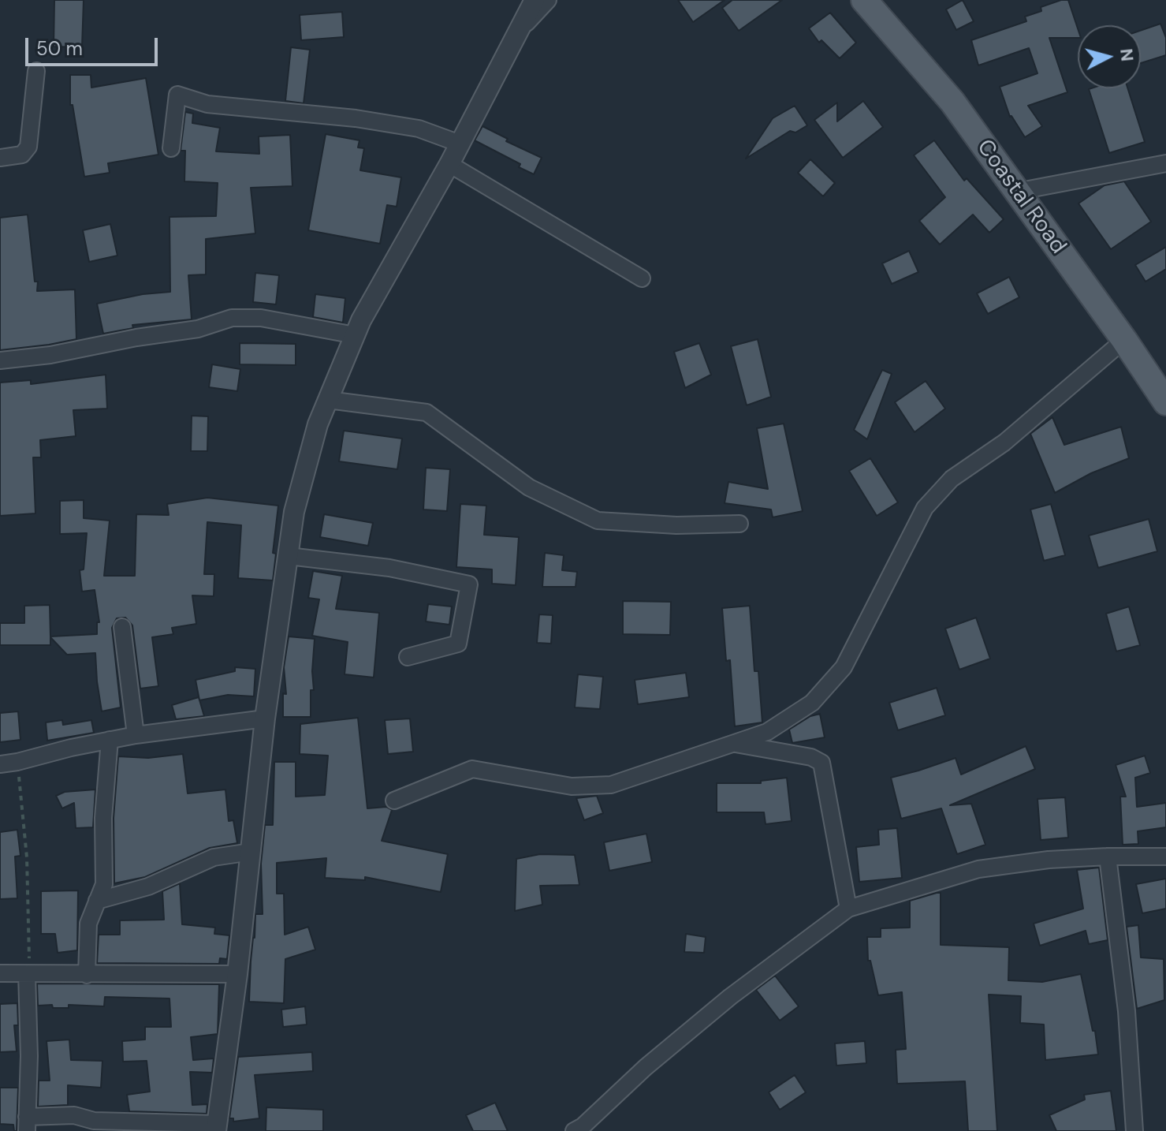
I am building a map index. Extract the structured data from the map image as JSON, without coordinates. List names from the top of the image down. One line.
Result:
{"streets":{"main road":["Coastal Road"]},"scale_bar":"50 m","north":"right"}
